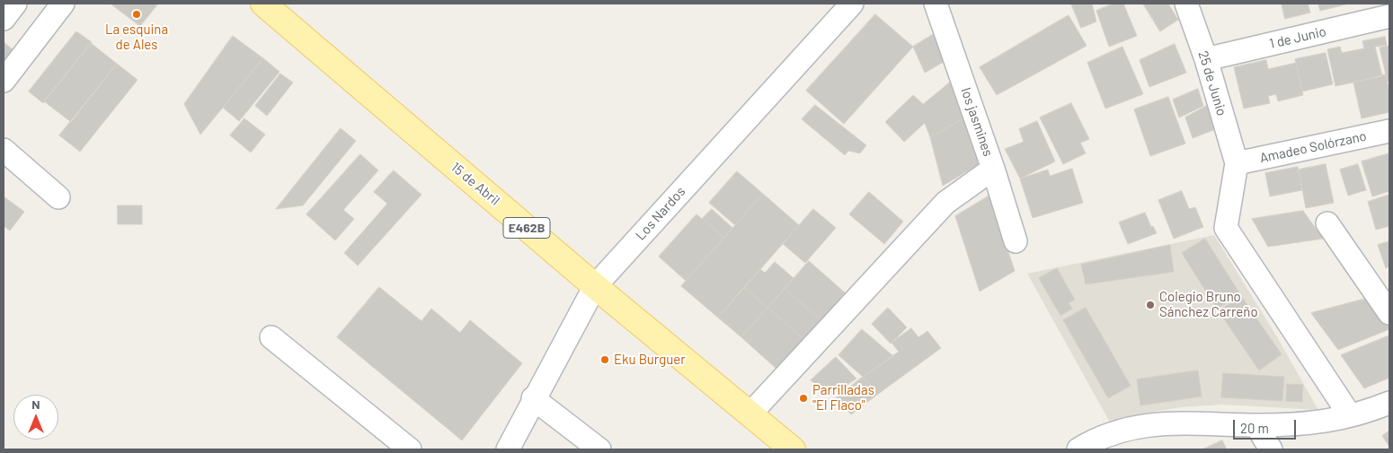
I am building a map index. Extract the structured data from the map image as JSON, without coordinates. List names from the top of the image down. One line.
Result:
{"streets":{"main road":["15 de Abril","E462B"],"street":["1 de Junio","25 de Junio","los jasmines","Amadeo Solórzano","Los Nardos"]},"crossings":[["1 de Junio","25 de Junio"],["25 de Junio","Amadeo Solórzano"],["15 de Abril","Los Nardos"]],"places":["La esquina de Ales","Colegio Bruno Sánchez Carreño","Eku Burguer","Parrilladas \"El Flaco\""],"scale_bar":"20 m","north":"top"}
